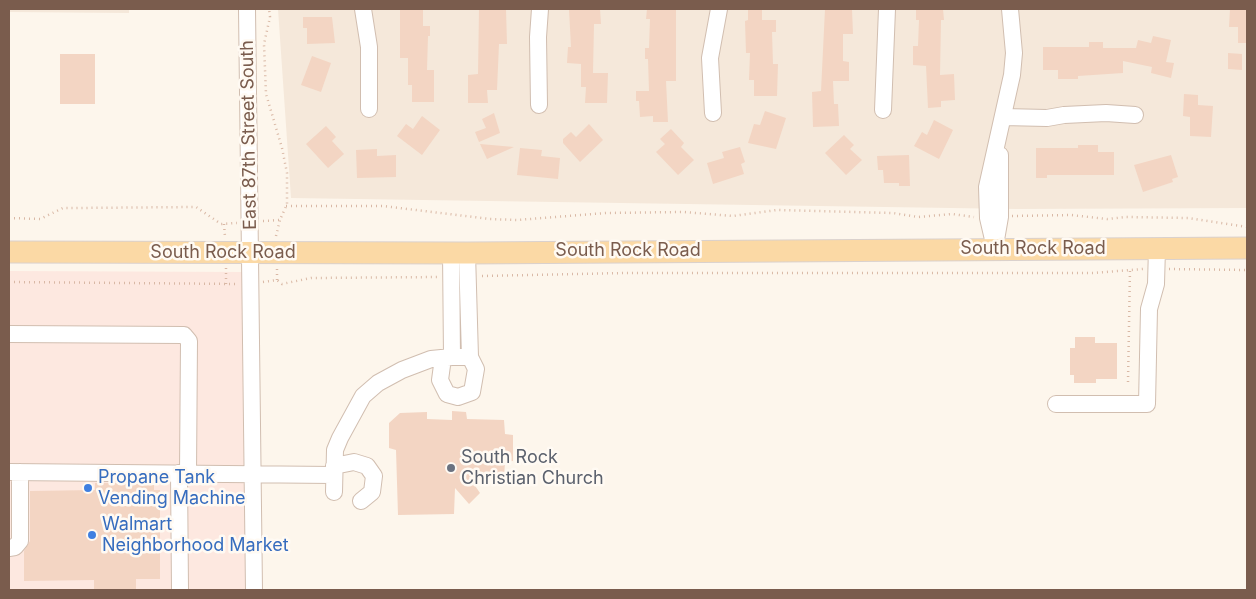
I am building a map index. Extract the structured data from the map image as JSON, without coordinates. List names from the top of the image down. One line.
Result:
{"streets":{"main road":["South Rock Road"],"street":["East 87th Street South"]},"crossings":[["East 87th Street South","South Rock Road"]],"places":["South Rock Christian Church","Propane Tank Vending Machine","Walmart Neighborhood Market"]}
